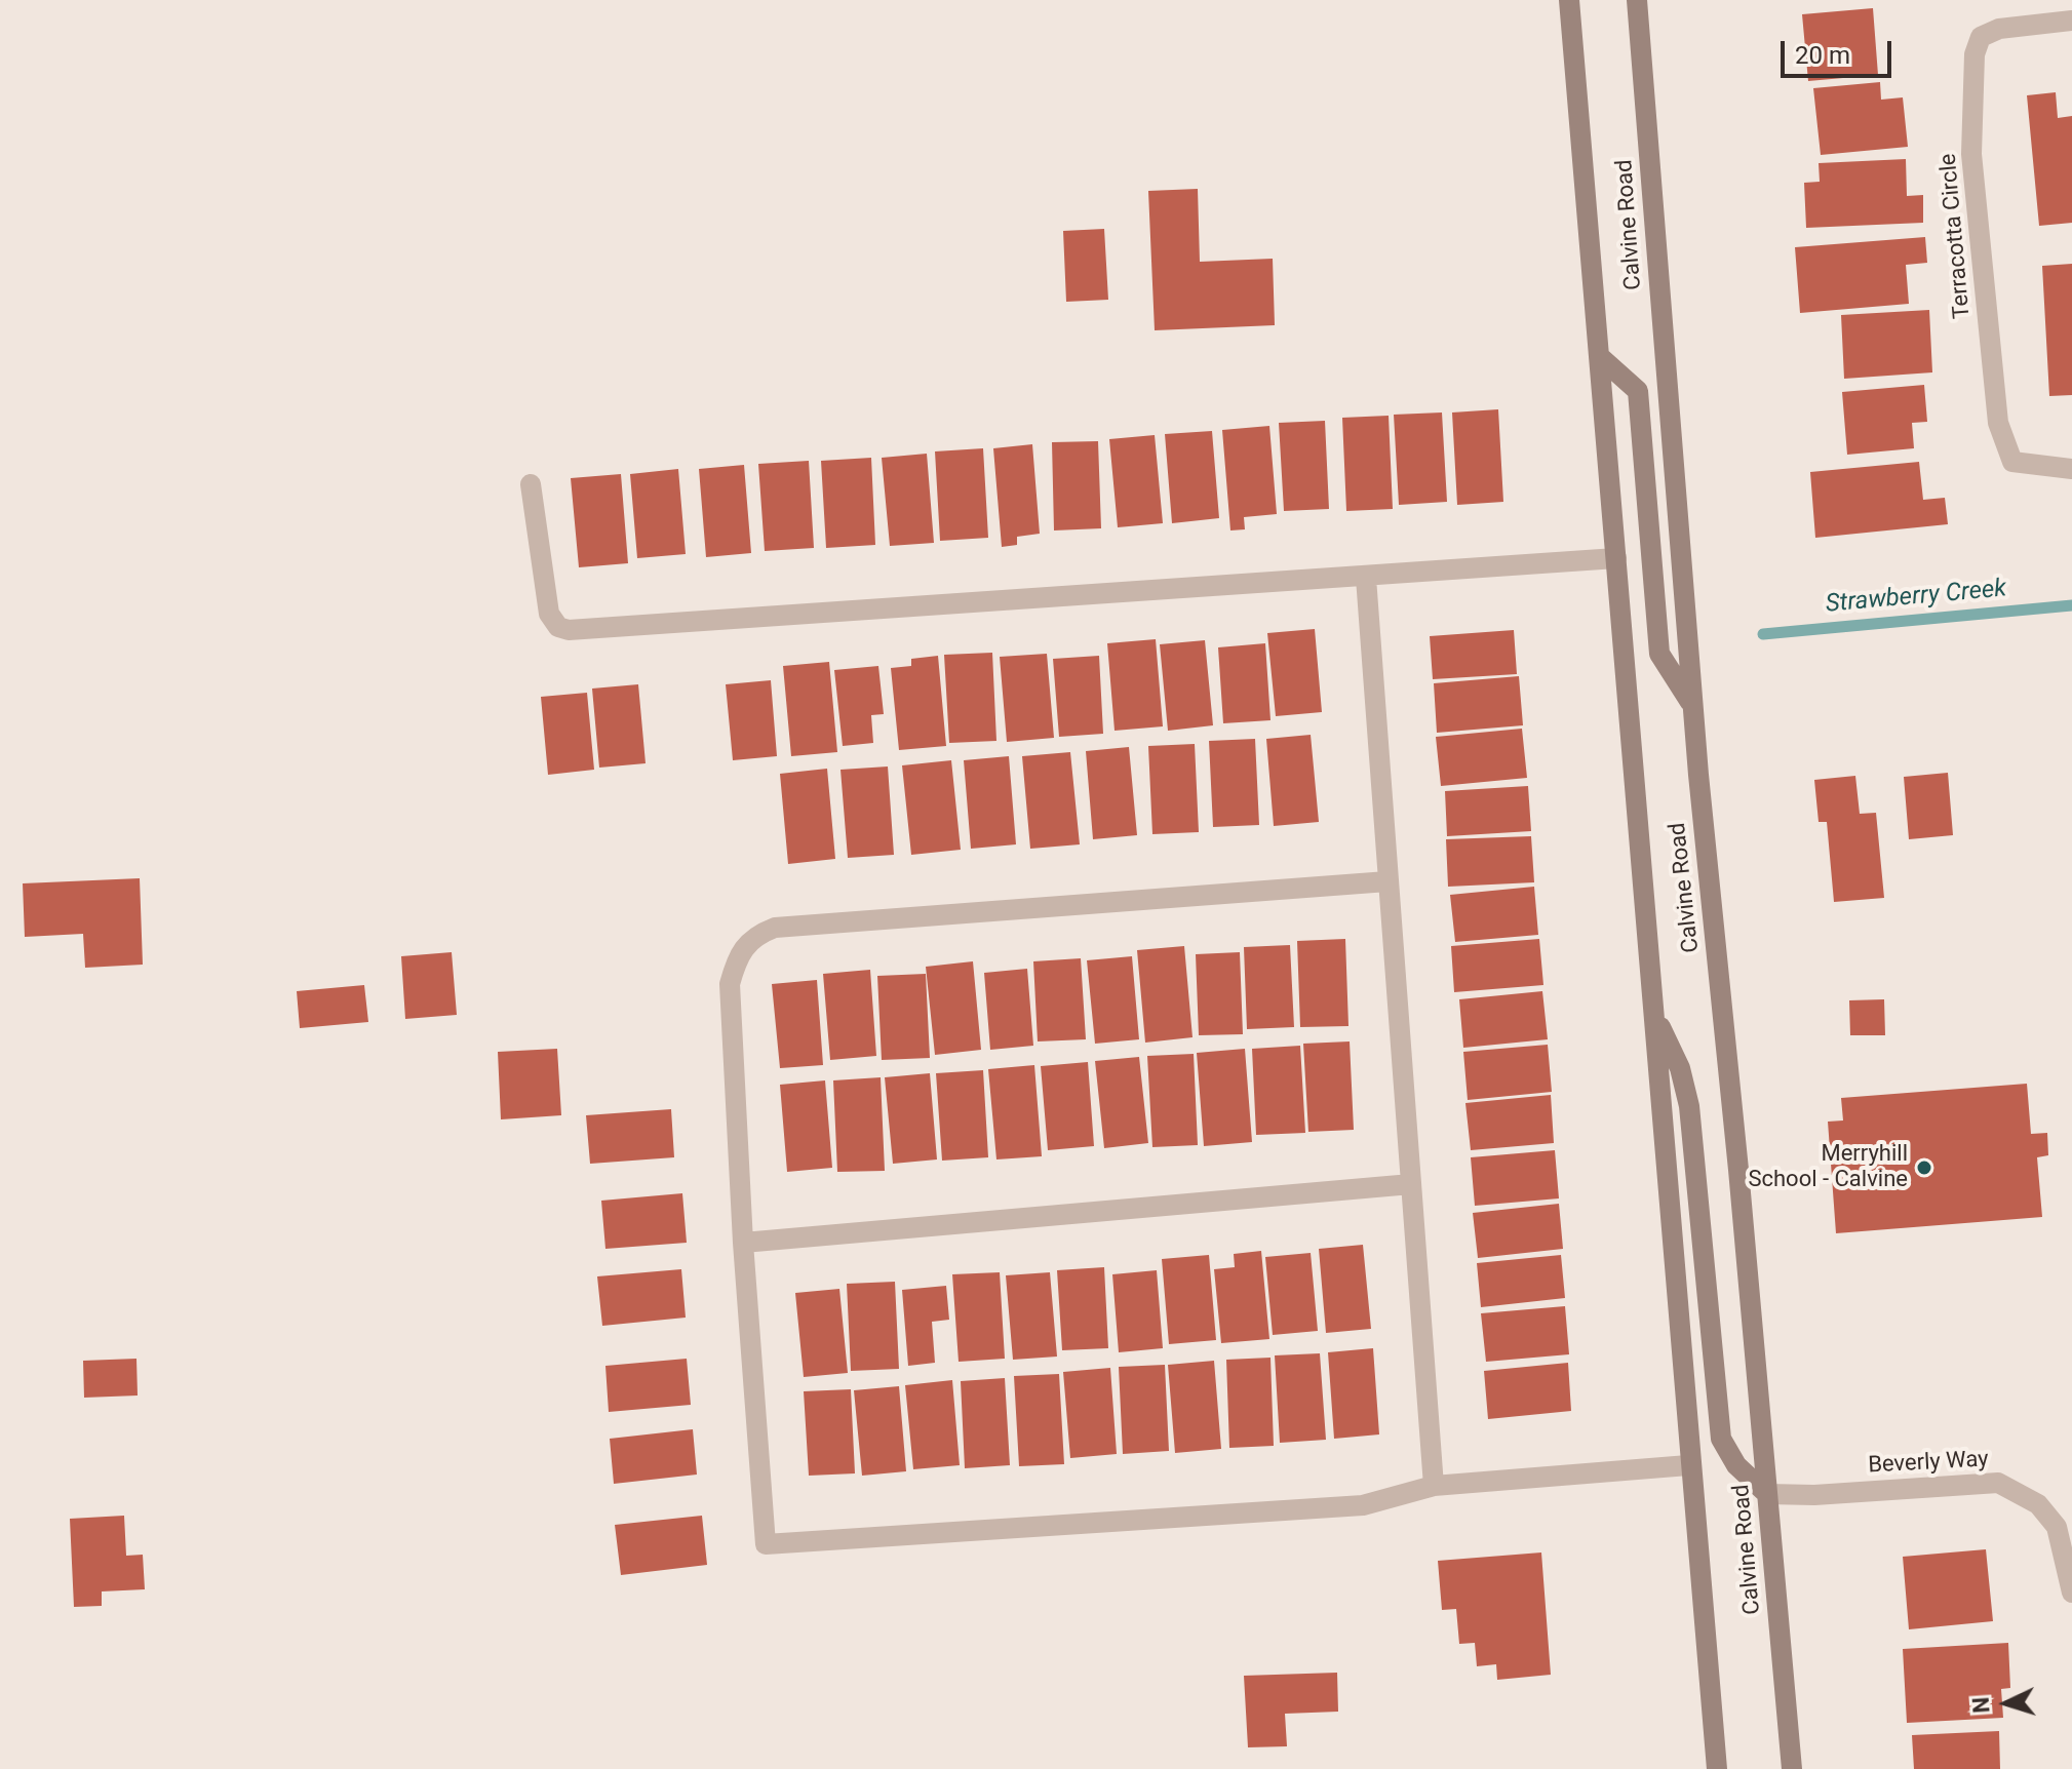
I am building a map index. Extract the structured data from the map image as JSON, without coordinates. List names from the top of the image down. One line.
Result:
{"streets":{"main road":["Calvine Road"],"street":["Terracotta Circle","Beverly Way"]},"crossings":[["Calvine Road","Beverly Way"]],"water":["Strawberry Creek"],"places":["Merryhill School - Calvine"],"scale_bar":"20 m","north":"left"}
